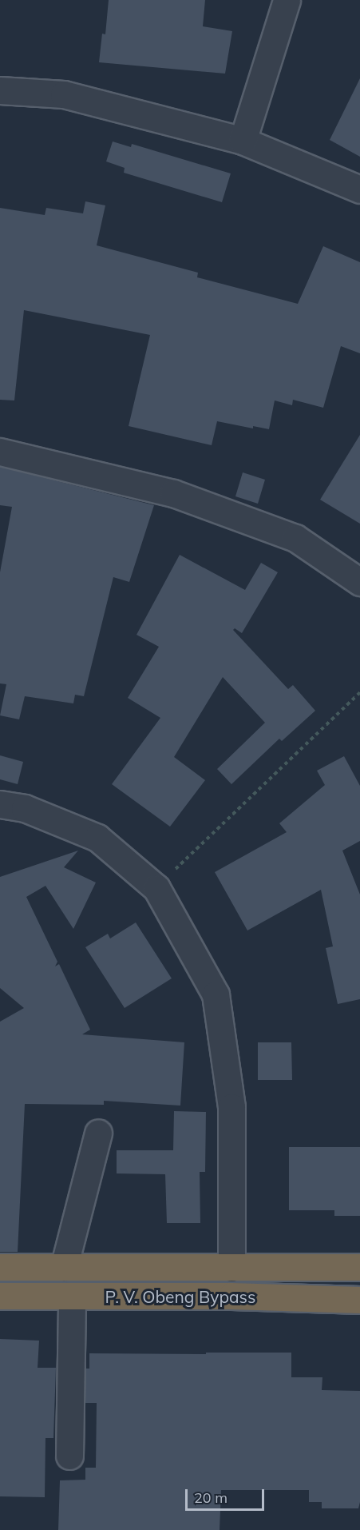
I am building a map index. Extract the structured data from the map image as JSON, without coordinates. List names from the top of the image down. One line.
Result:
{"streets":{"highway":["P. V. Obeng Bypass"]},"scale_bar":"20 m"}
